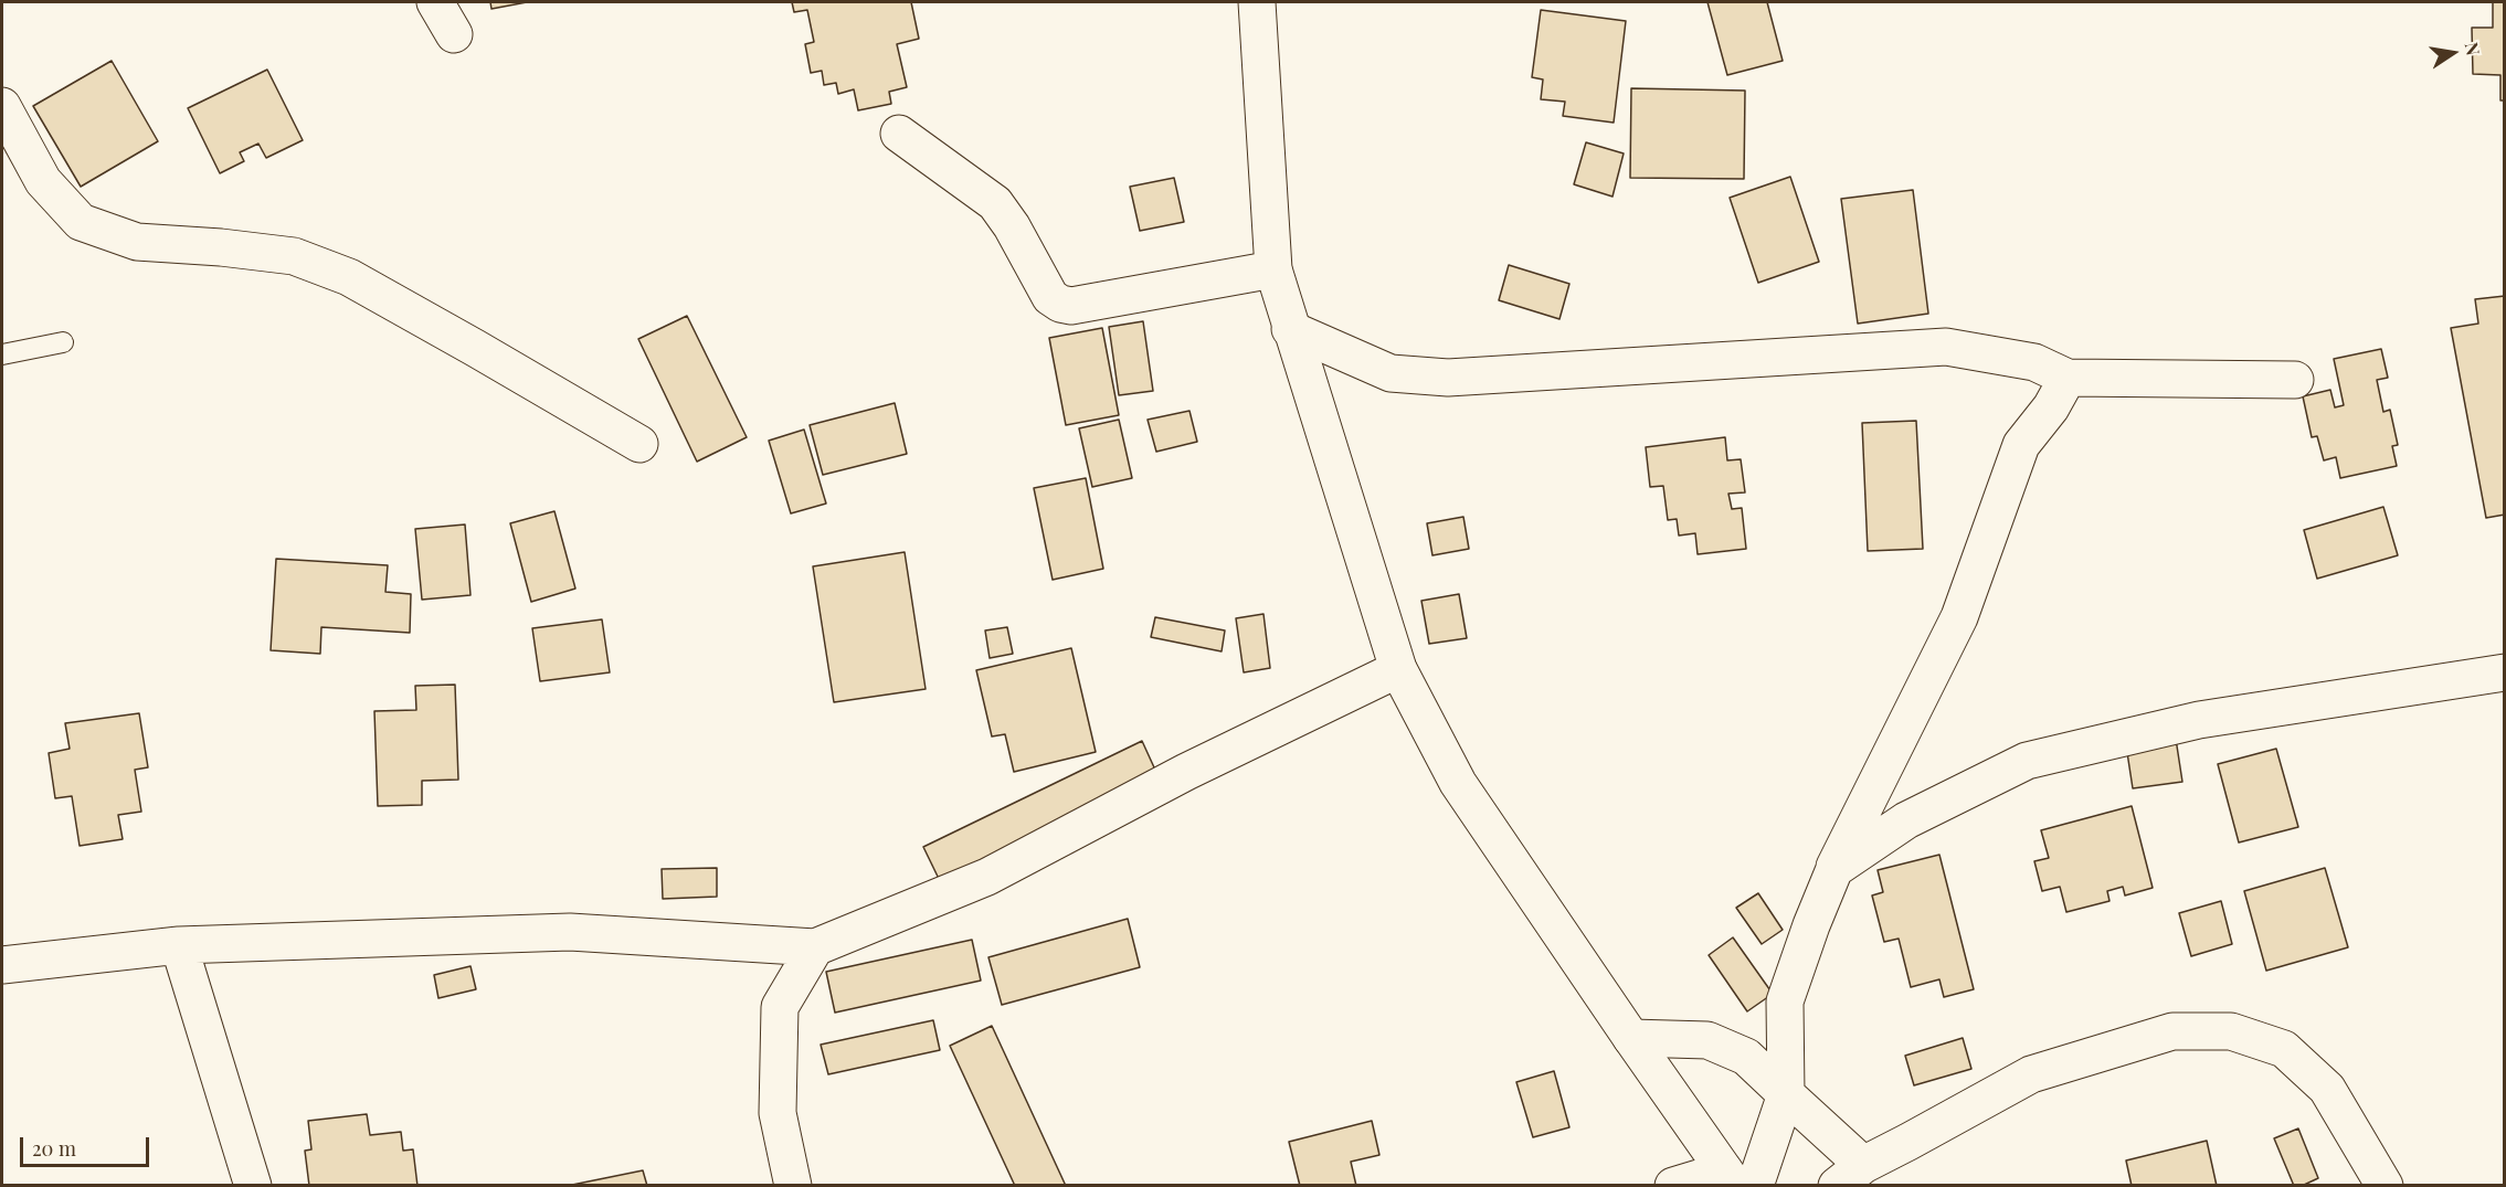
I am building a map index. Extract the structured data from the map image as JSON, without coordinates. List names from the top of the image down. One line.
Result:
{"scale_bar":"20 m","north":"right"}
